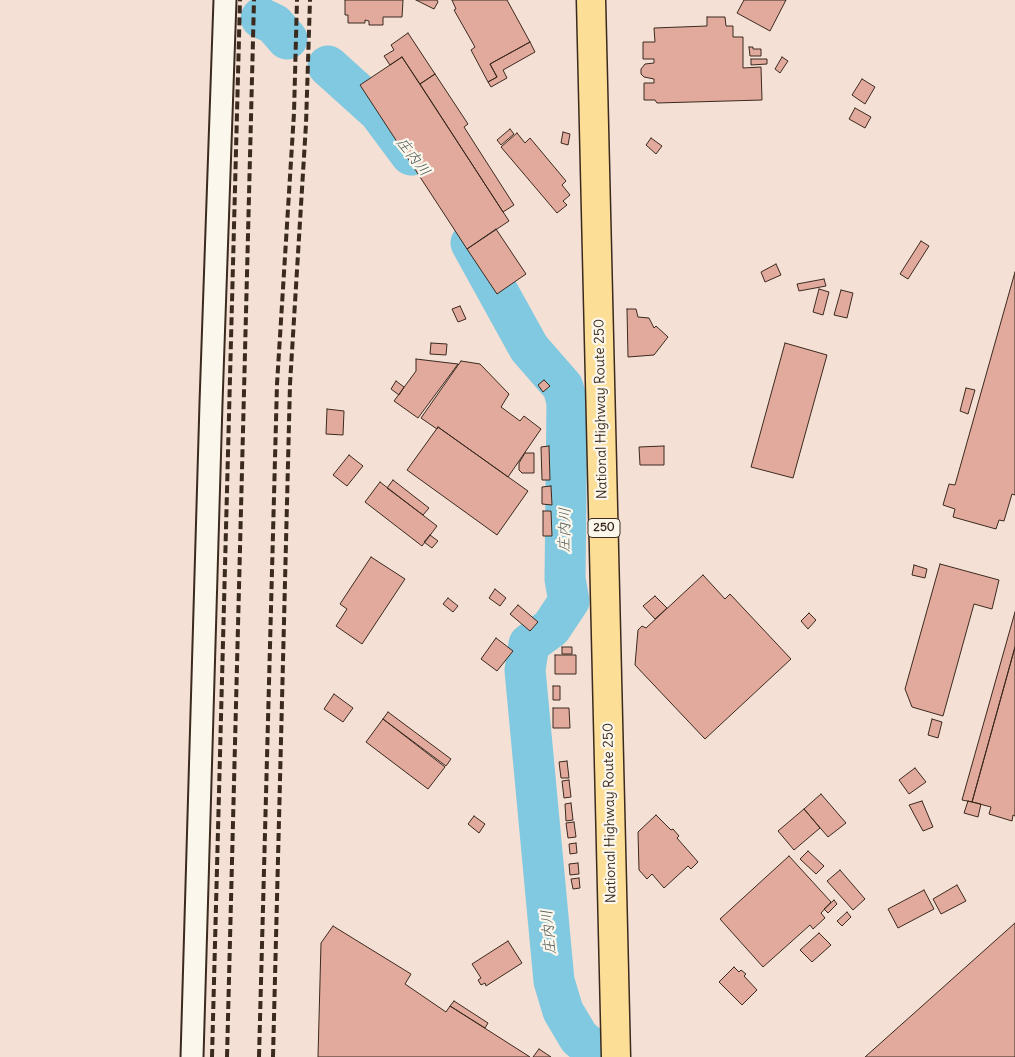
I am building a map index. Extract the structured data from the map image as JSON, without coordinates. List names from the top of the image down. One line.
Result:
{"streets":{"highway":["National Highway Route 250","250"]},"water":["庄内川"]}
